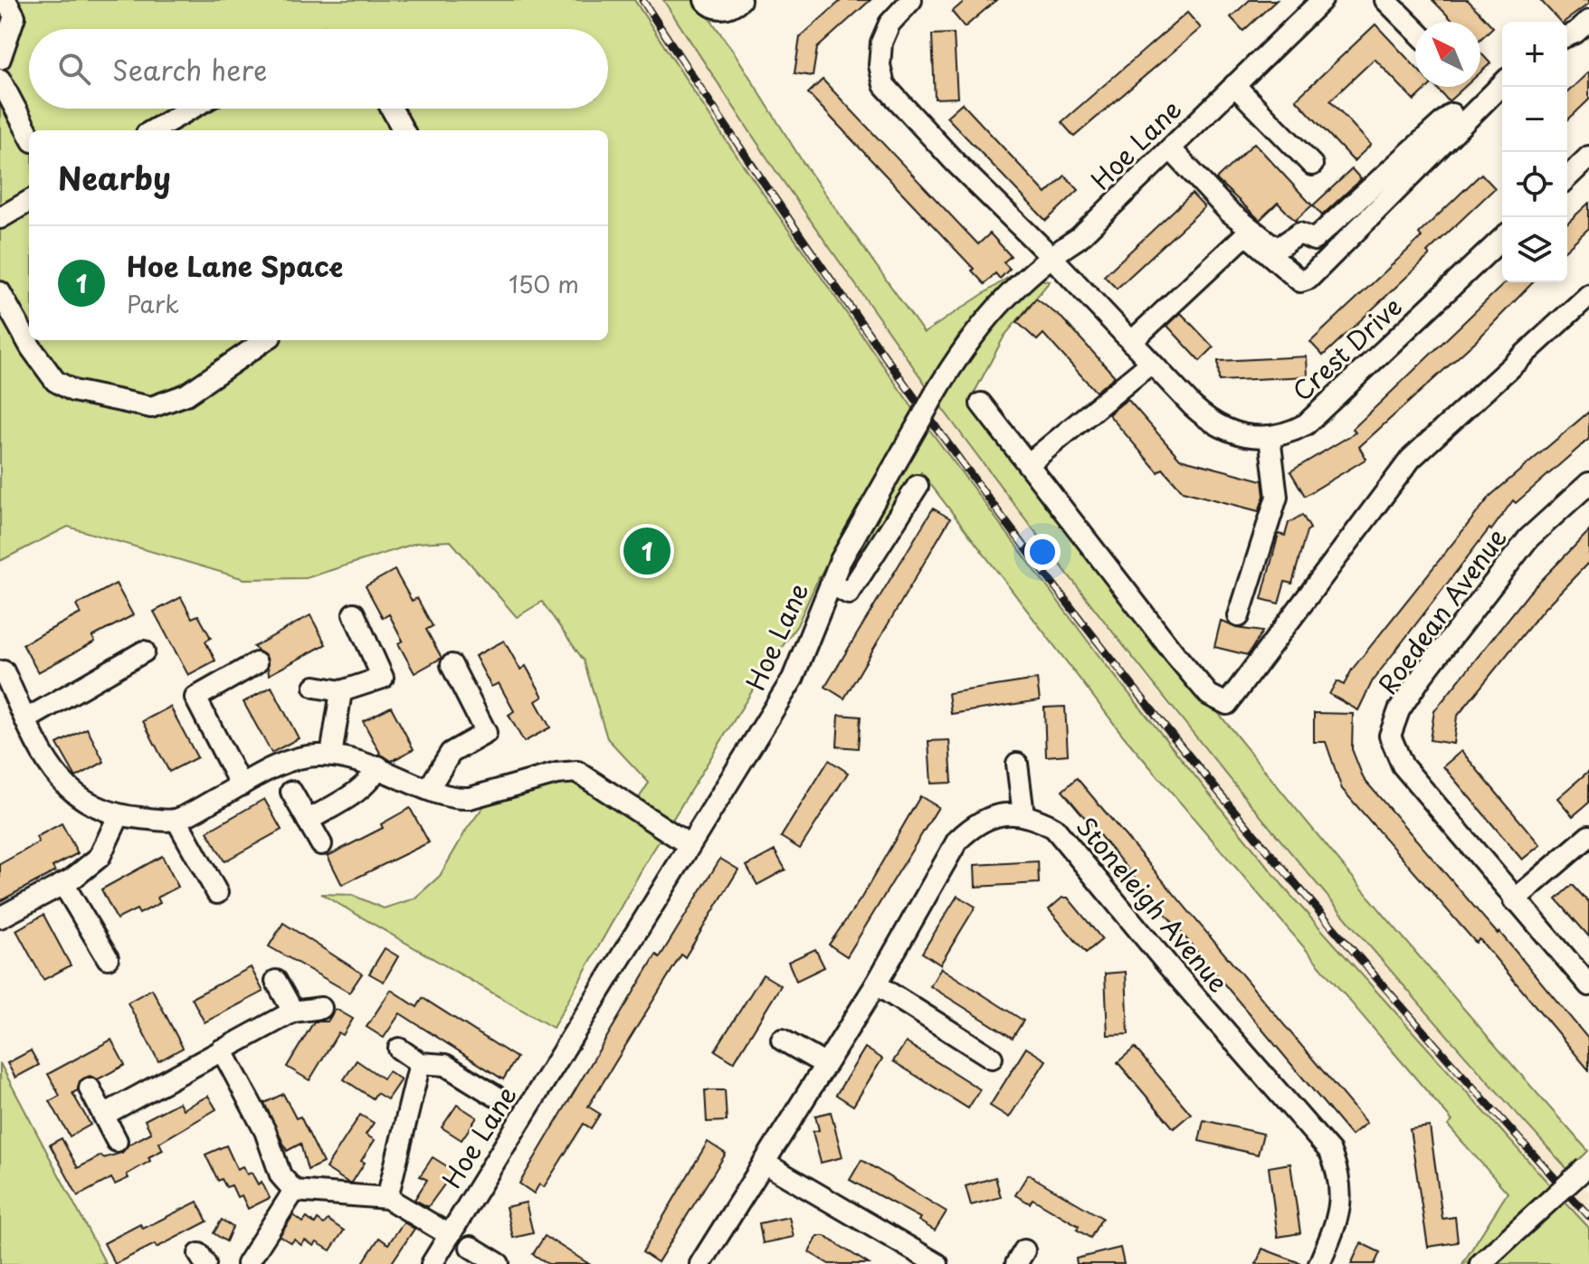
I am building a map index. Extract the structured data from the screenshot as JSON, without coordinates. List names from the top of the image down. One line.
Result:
{"streets":{"street":["Hoe Lane","Crest Drive","Roedean Avenue","Stoneleigh Avenue"]},"crossings":[["Hoe Lane","Crest Drive"]],"north":"top left","page":{"map_buttons":["+","−"],"search":"Search here","heading":"Nearby","list":[{"mark":"1","name":"Hoe Lane Space","note":"Park","value":"150 m"}],"pins":"1"}}
